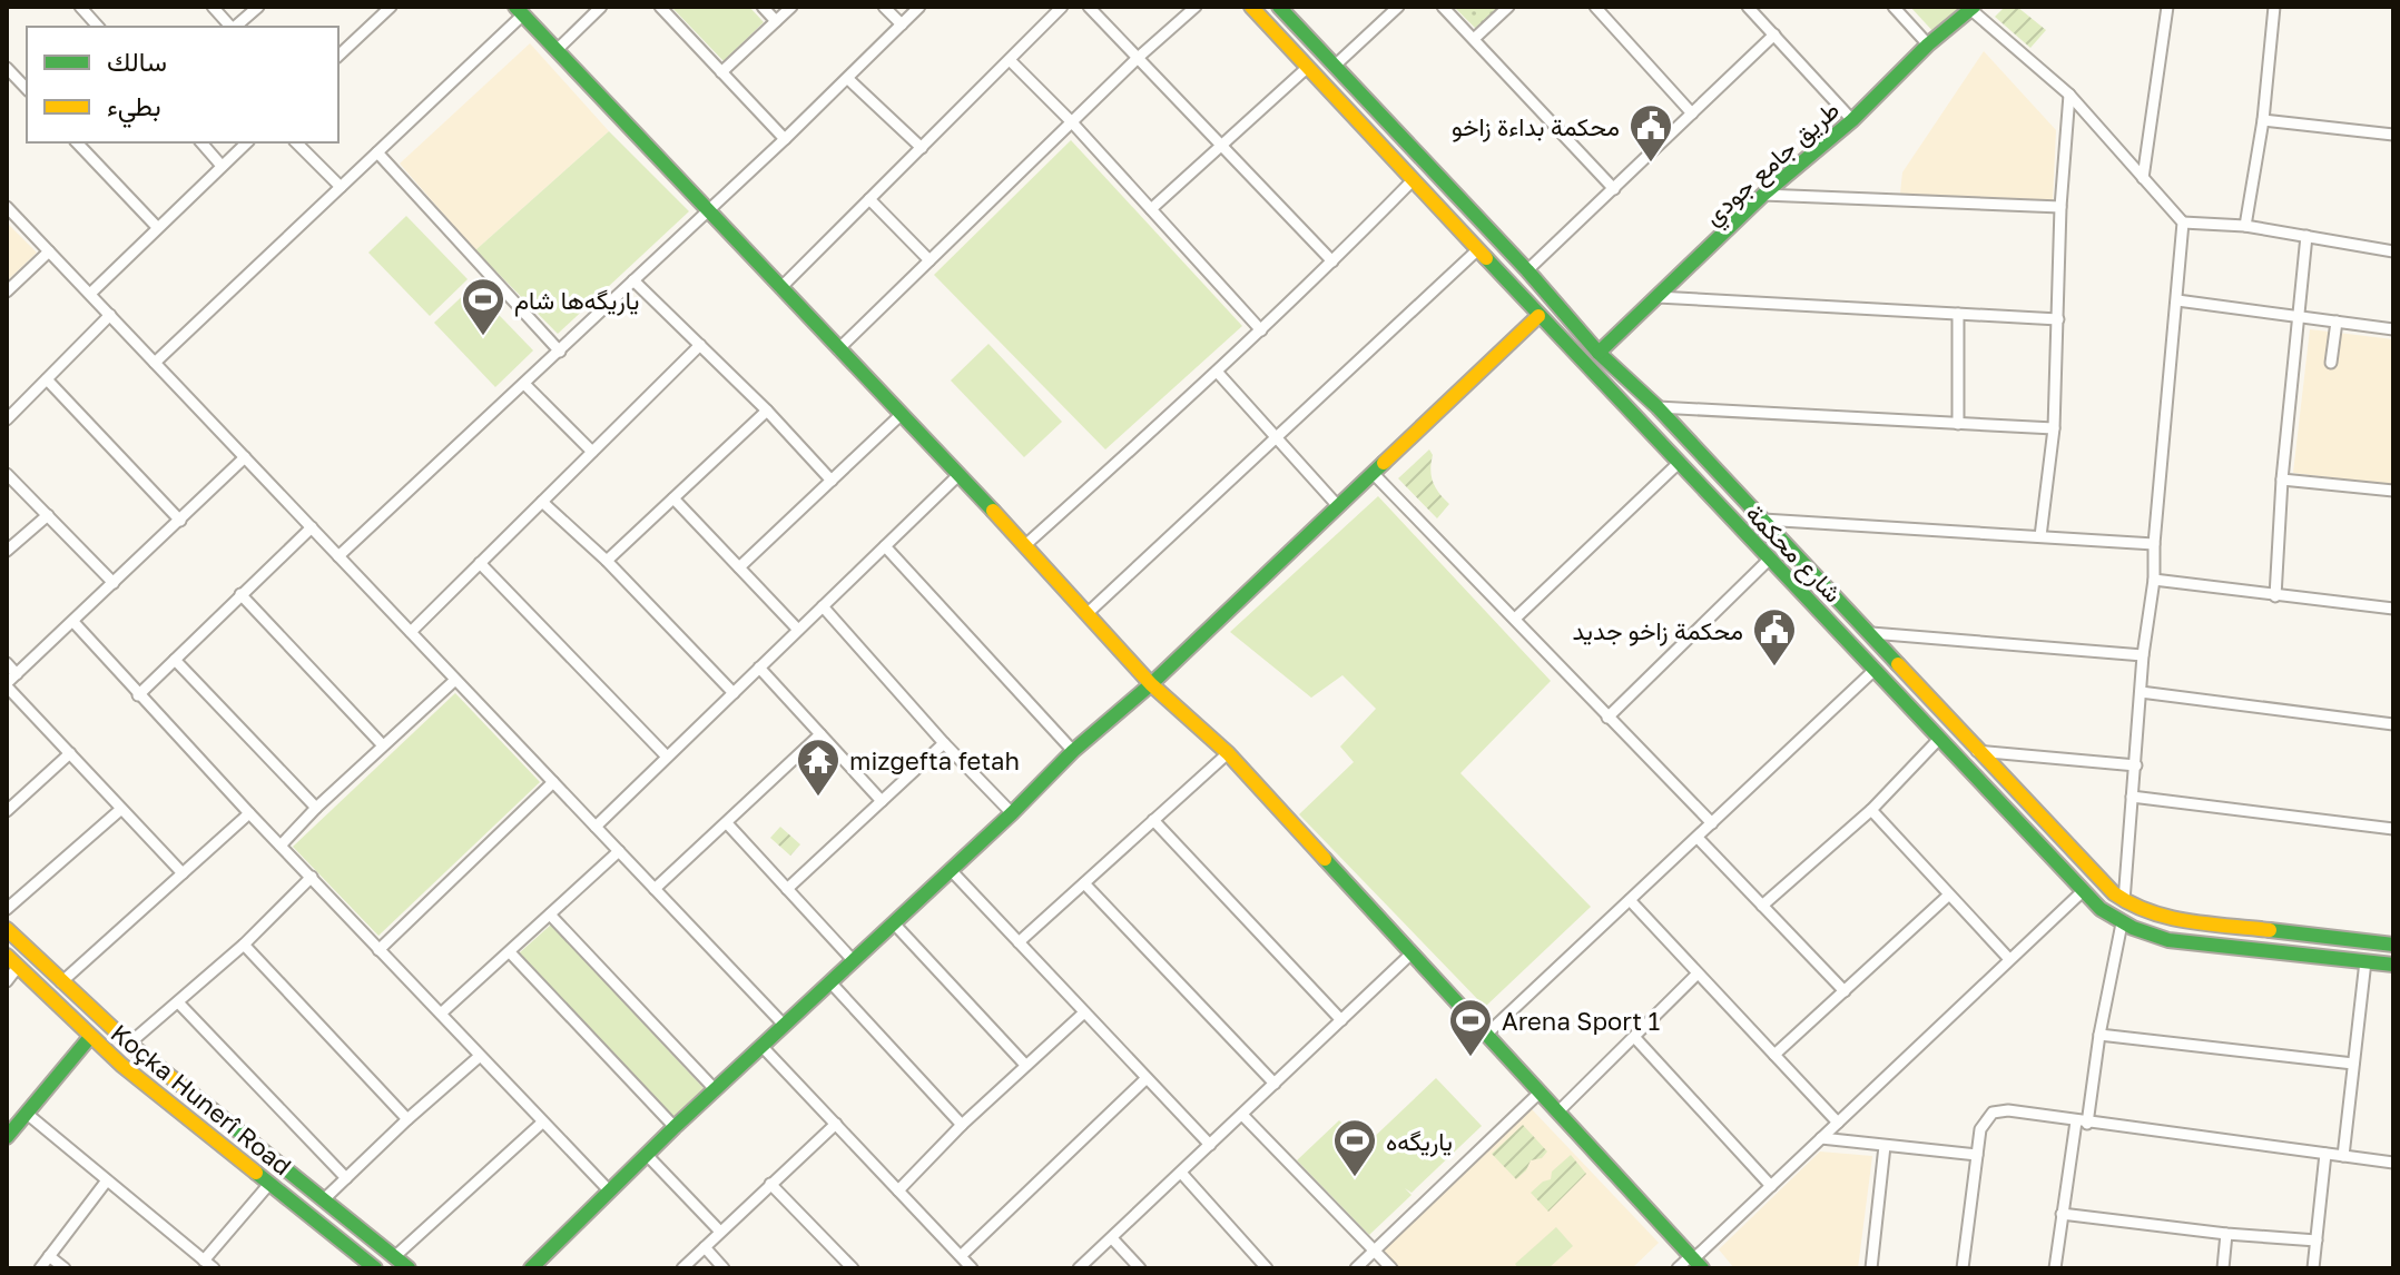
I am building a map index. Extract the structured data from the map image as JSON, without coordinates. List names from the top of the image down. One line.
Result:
{"streets":{"main road":["طريق جامع جودي","شارع محكمة","Koçka Hunerî Road"]},"crossings":[["طريق جامع جودي","شارع محكمة"]],"places":{"public building":["محكمة بداءة زاخو","محكمة زاخو جديد"],"sports":["ياريگه‌ها شام","Arena Sport 1","یاریگه‌ه"],"temple":["mizgefta fetah"]},"legend":["سالك","بطيء"]}
